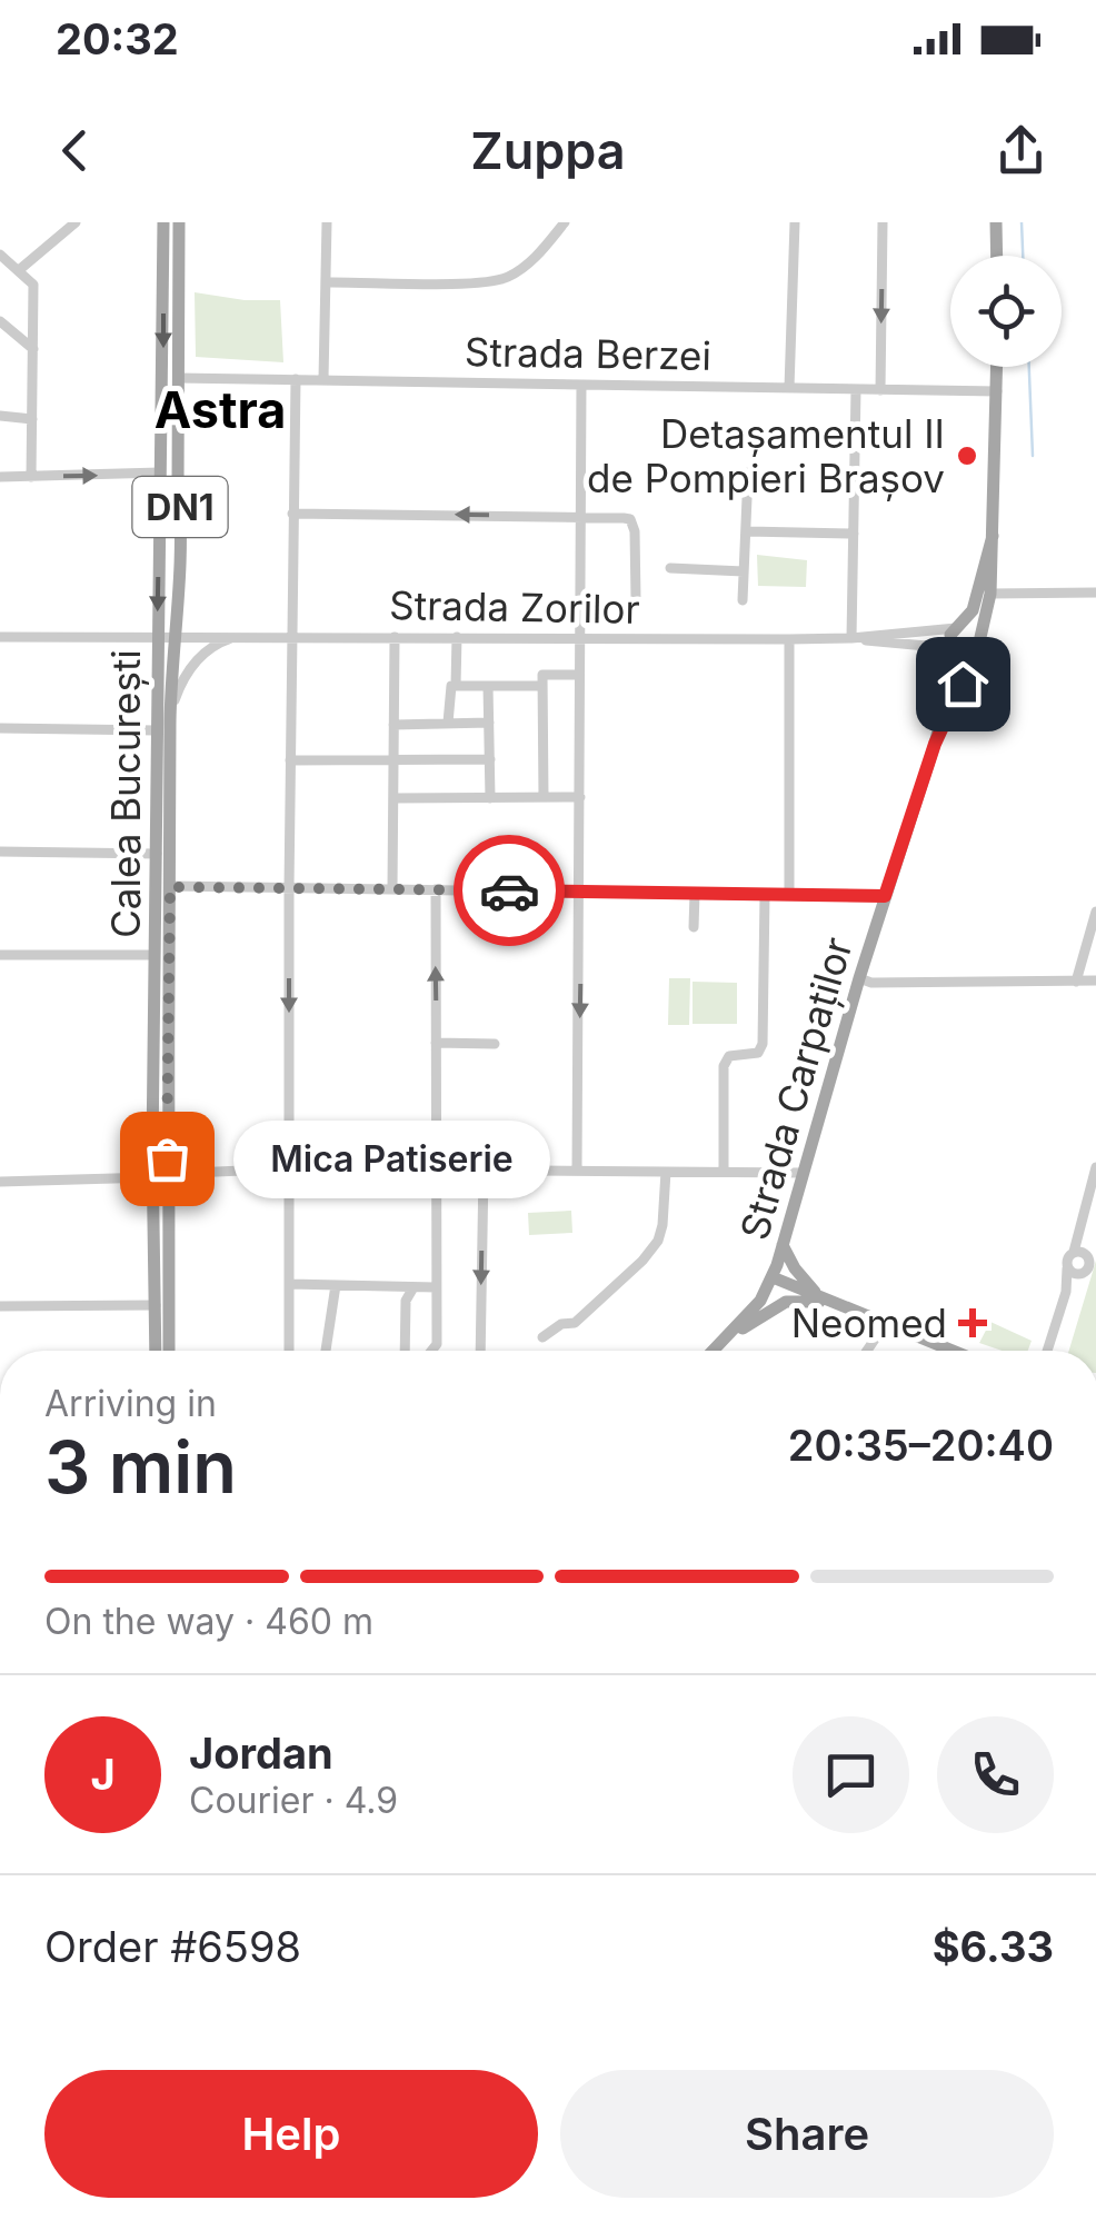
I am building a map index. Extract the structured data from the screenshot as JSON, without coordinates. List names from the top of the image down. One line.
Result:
{"streets":{"main road":["DN1","Calea București","Strada Carpaților"],"street":["Strada Berzei","Strada Zorilor"]},"crossings":[["Strada Berzei","Calea București"],["Strada Berzei","Strada Carpaților"],["Strada Zorilor","Calea București"],["Strada Zorilor","Strada Carpaților"]],"districts":["Astra"],"places":{"other":["Detașamentul II de Pompieri Brașov","Mica Patiserie"],"health":["Neomed"]},"page":{"status":"20:32","header":"Zuppa","bubble":"Mica Patiserie","heading":["3 min","Arriving in","20:35–20:40"],"panel":["Jordan","Courier · 4.9","Order #6598","$6.33"],"bar":"On the way · 460 m","round":"J","buttons":["Help","Share"]}}
